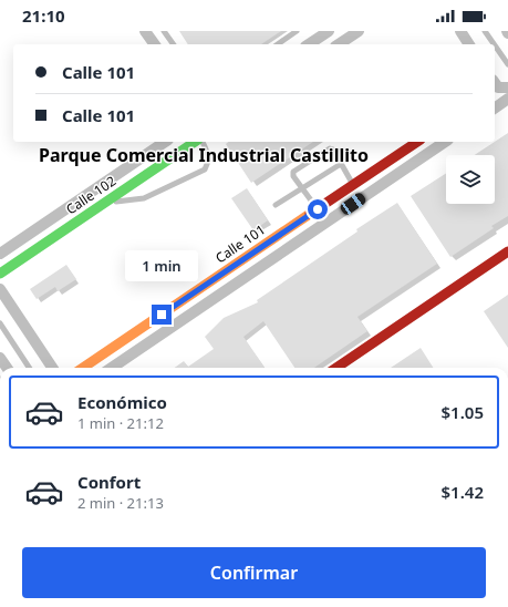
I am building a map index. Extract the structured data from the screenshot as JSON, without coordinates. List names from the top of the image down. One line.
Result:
{"streets":{"street":["Calle 102","Calle 101"]},"districts":["Parque Comercial Industrial Castillito"],"page":{"status":"21:10","banner":["Calle 101","Calle 101"],"bubble":"1 min","list":[{"name":"Económico","note":"1 min · 21:12","value":"$1.05"},{"name":"Confort","note":"2 min · 21:13","value":"$1.42"}],"buttons":"Confirmar"}}
